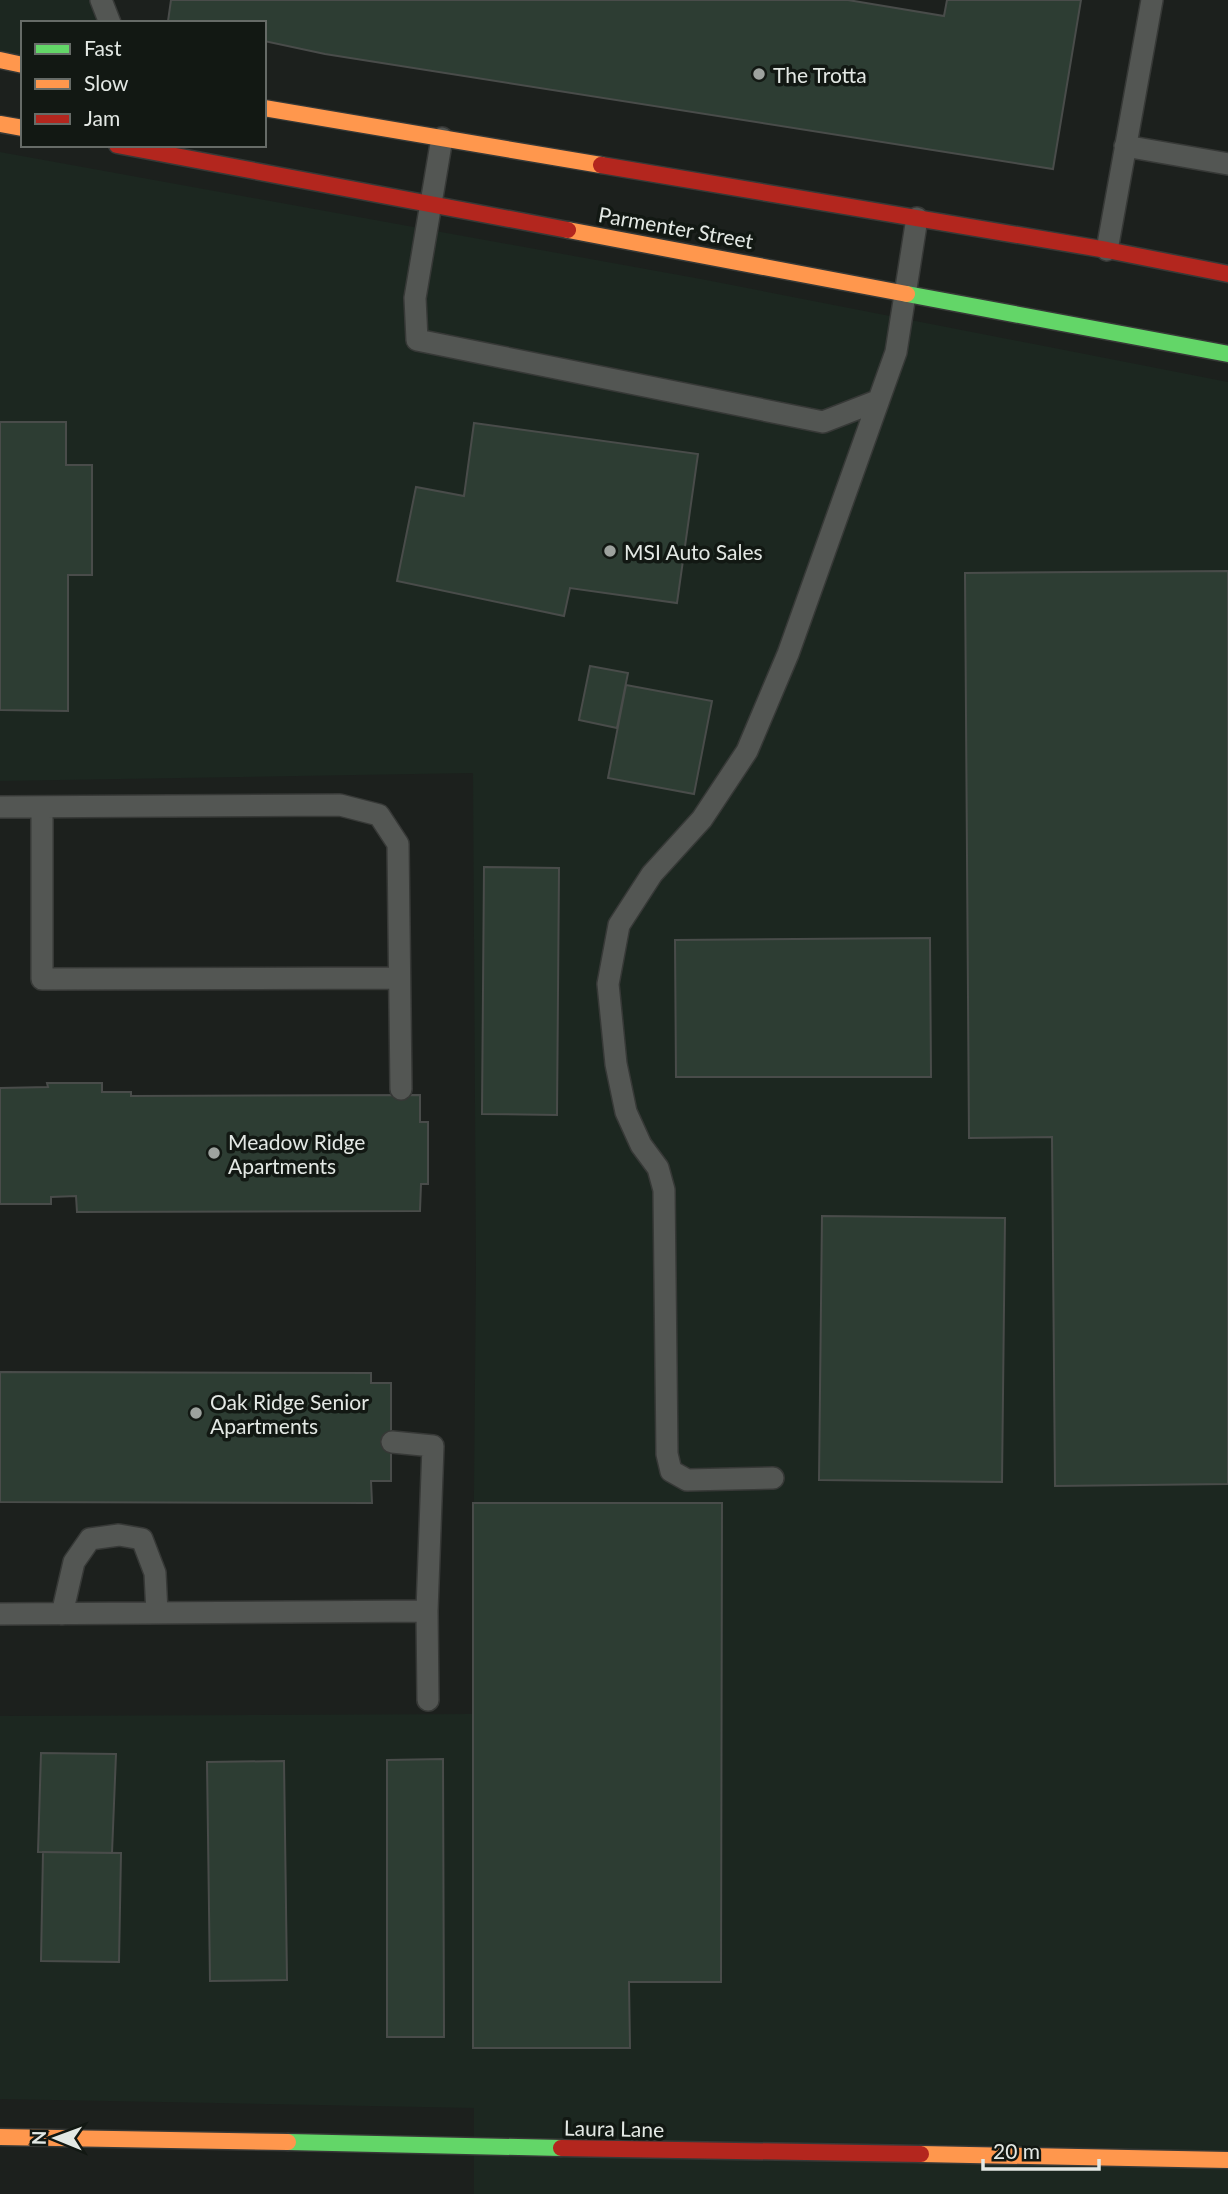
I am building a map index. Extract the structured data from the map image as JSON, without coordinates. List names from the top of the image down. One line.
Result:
{"streets":{"street":["Parmenter Street","Laura Lane"]},"places":["The Trotta","MSI Auto Sales","Meadow Ridge Apartments","Oak Ridge Senior Apartments"],"legend":["Fast","Slow","Jam"],"scale_bar":"20 m","north":"left"}
